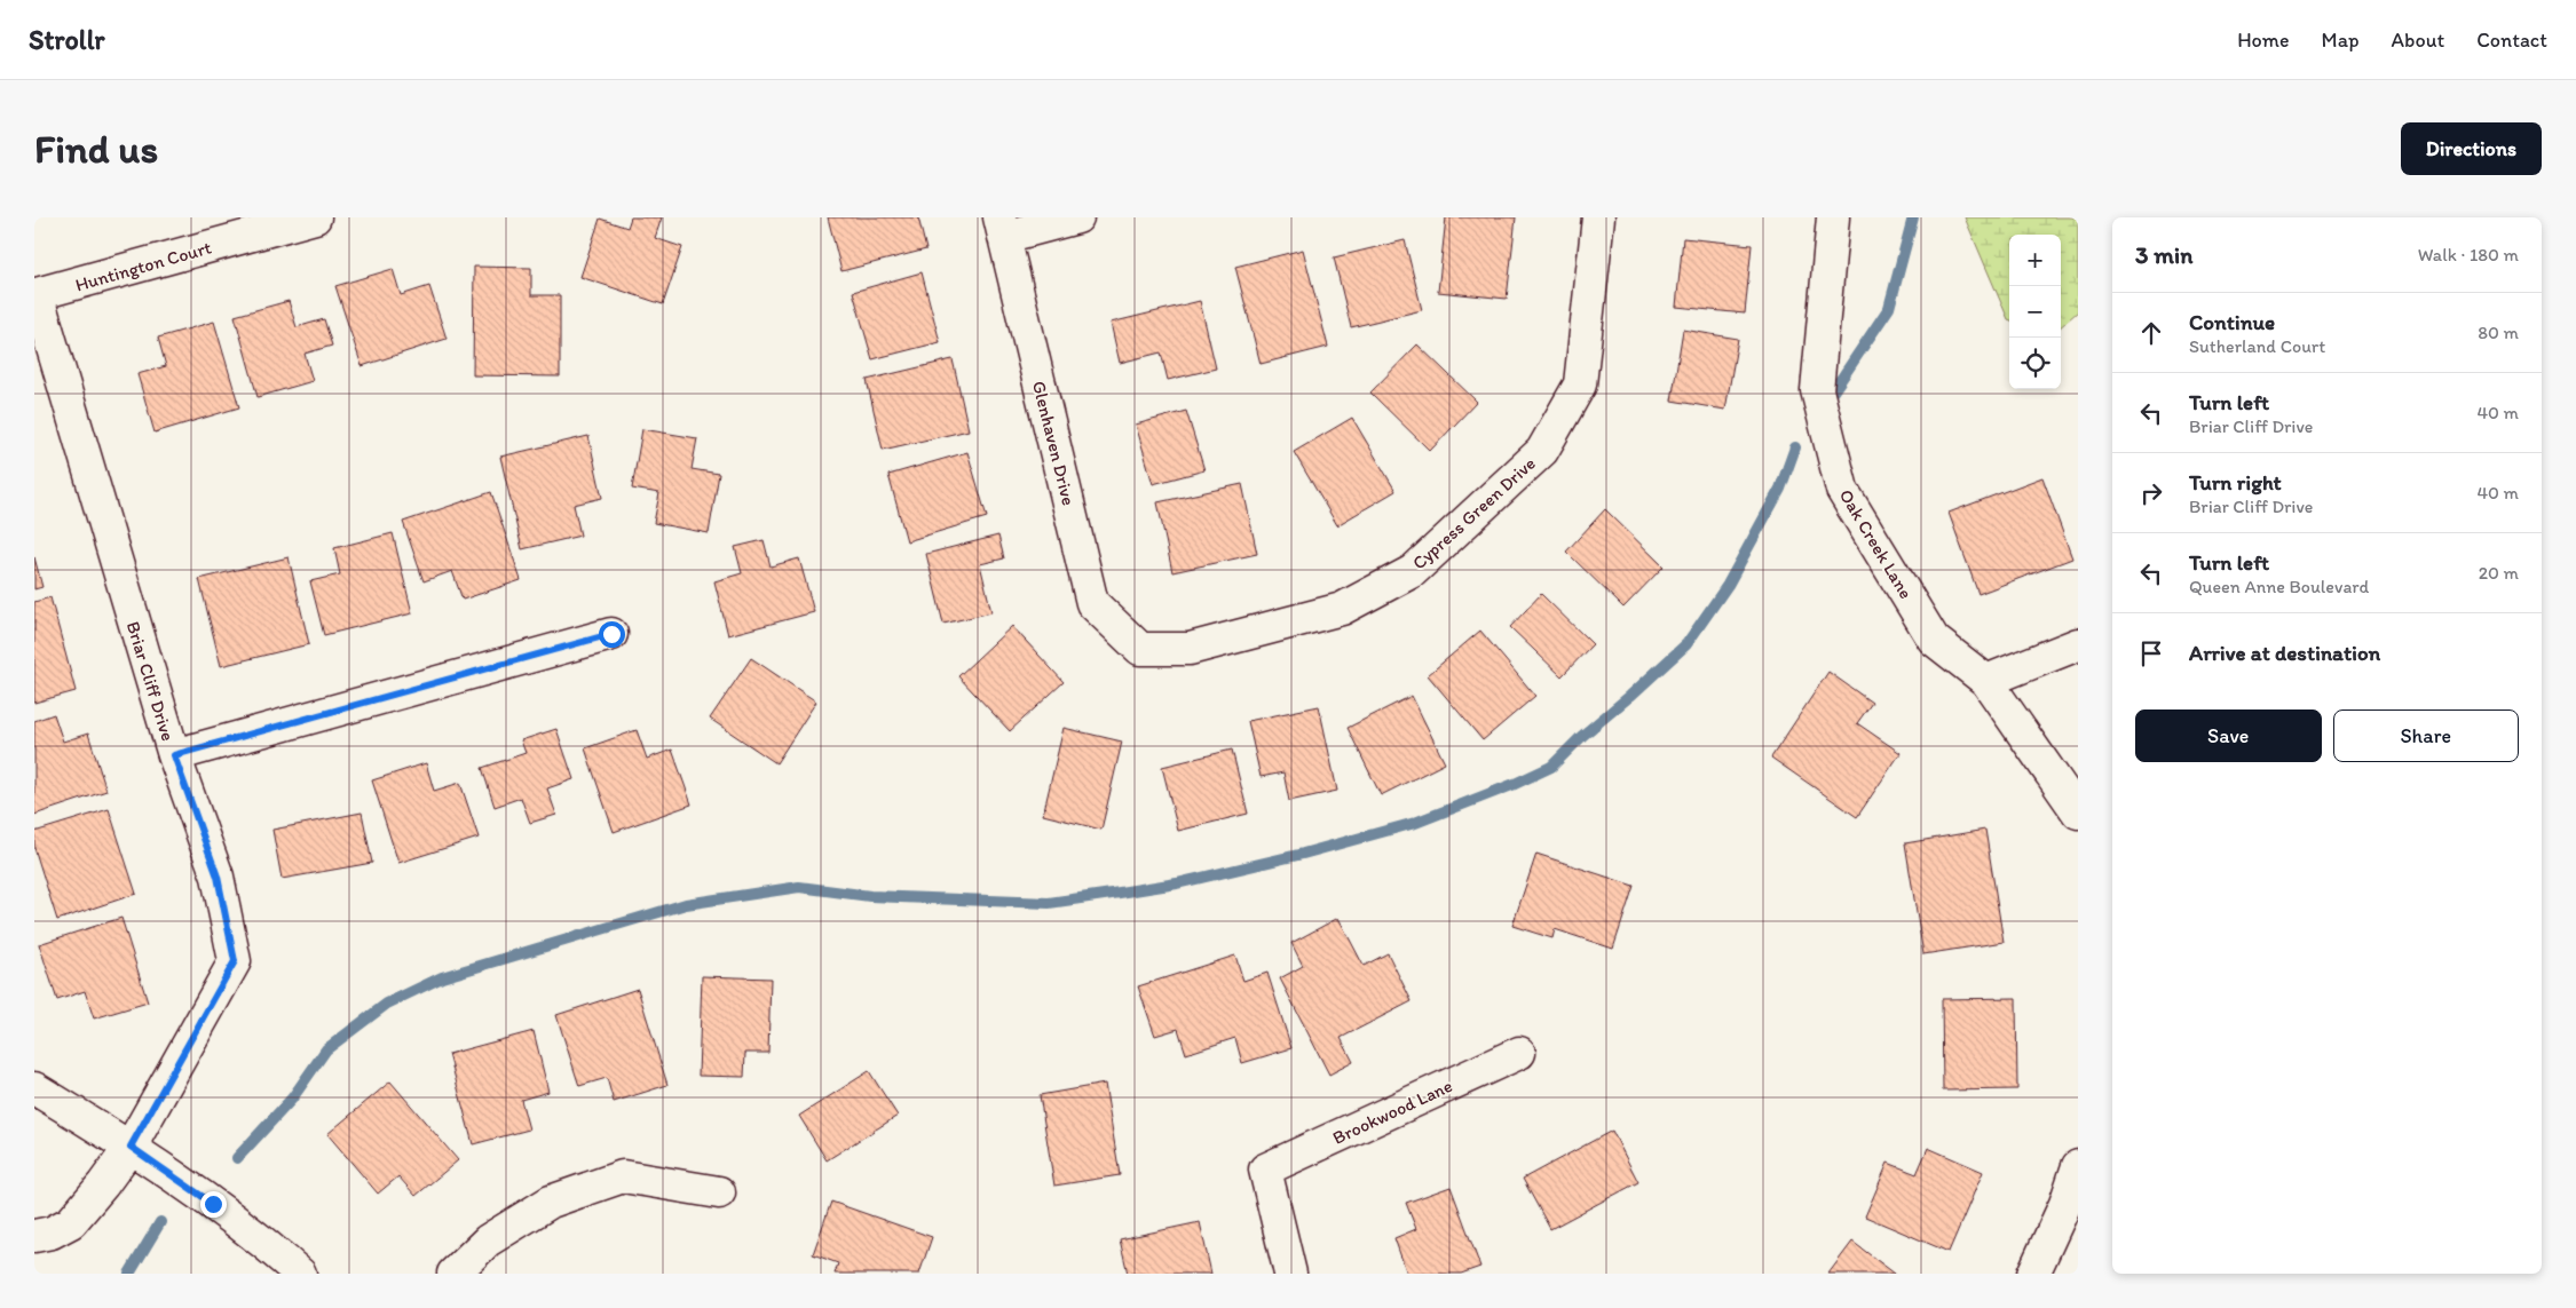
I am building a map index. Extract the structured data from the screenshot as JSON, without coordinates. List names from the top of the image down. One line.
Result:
{"streets":{"street":["Huntington Court","Glenhaven Drive","Cypress Green Drive","Oak Creek Lane","Briar Cliff Drive","Brookwood Lane"]},"crossings":[["Huntington Court","Briar Cliff Drive"],["Glenhaven Drive","Cypress Green Drive"]],"page":{"header":"Strollr","nav":["Home","Map","About","Contact"],"buttons":["Directions",["Save","Share"]],"title":"Find us","heading":["3 min","Walk · 180 m"],"map_buttons":["+","−"],"list":[["Continue","Sutherland Court","80 m"],["Turn left","Briar Cliff Drive","40 m"],["Turn right","Briar Cliff Drive","40 m"],["Turn left","Queen Anne Boulevard","20 m"],"Arrive at destination"]}}
